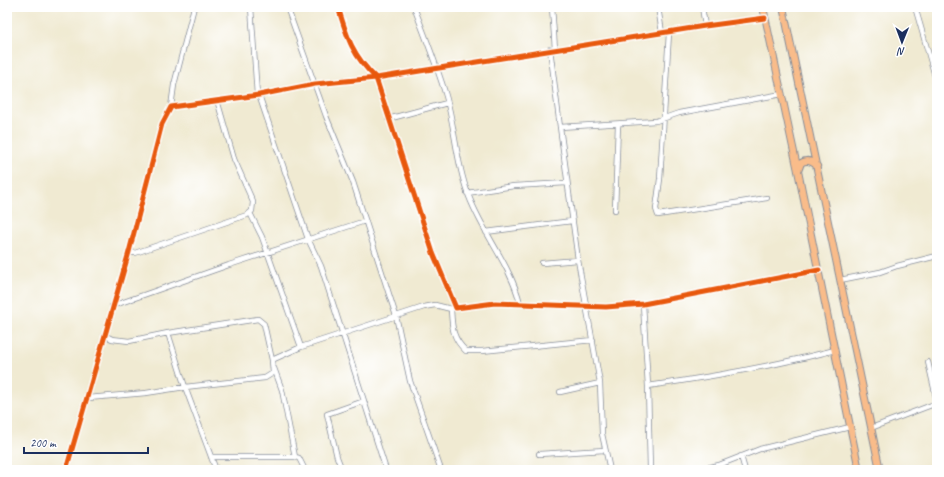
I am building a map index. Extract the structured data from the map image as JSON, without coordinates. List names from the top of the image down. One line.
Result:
{"scale_bar":"200 m","north":"bottom"}
